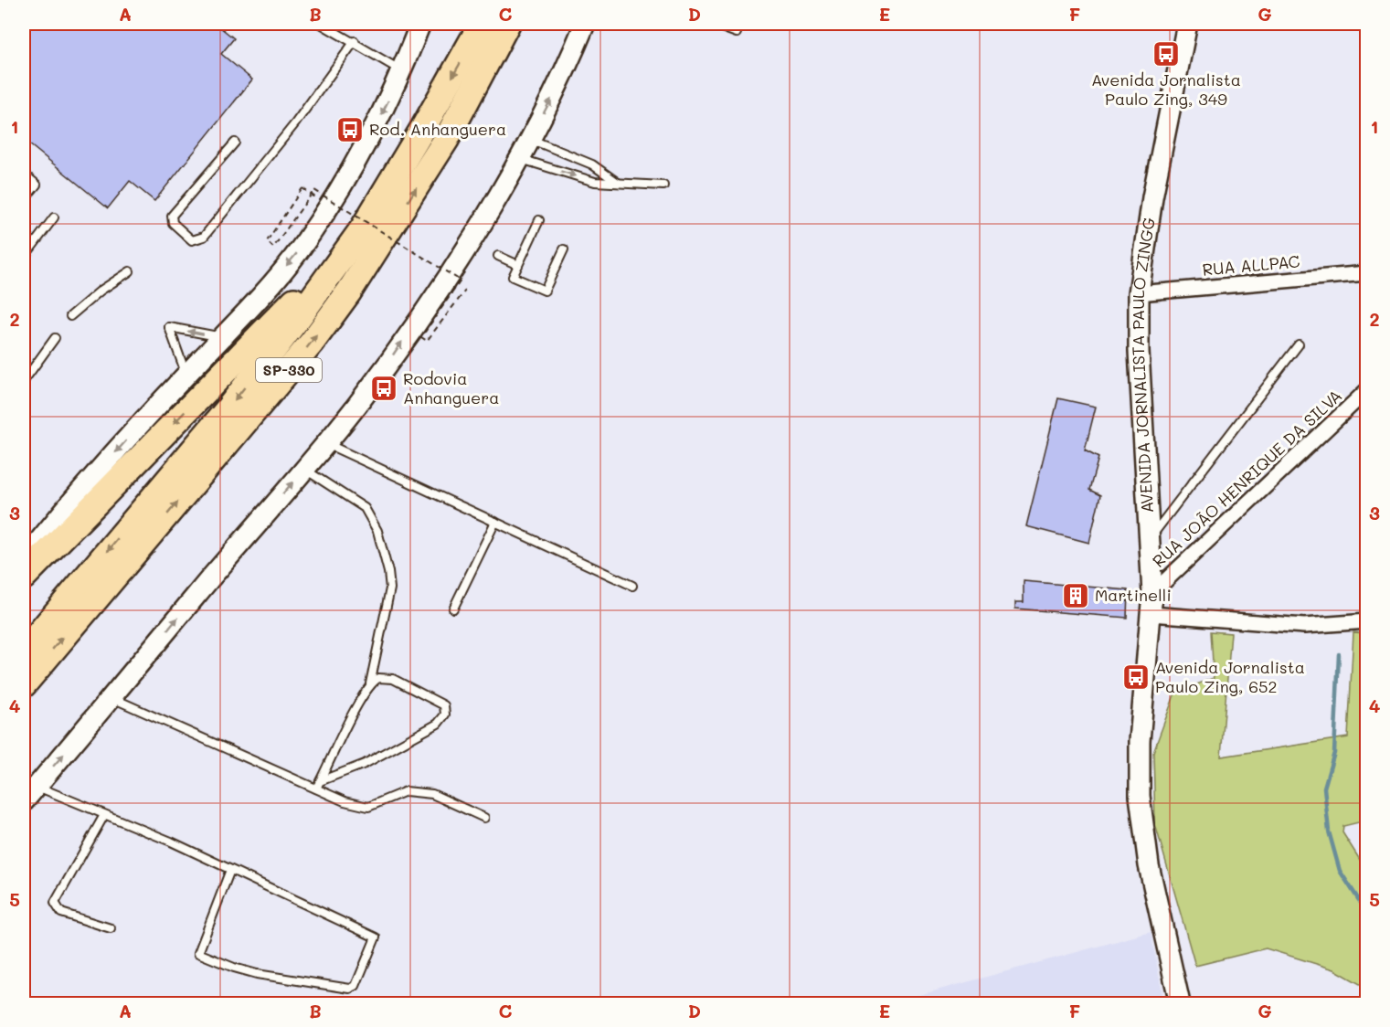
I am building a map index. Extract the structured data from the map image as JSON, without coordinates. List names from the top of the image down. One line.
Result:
{"streets":{"highway":["SP-330"],"main road":["AVENIDA JORNALISTA PAULO ZINGG"],"street":["RUA ALLPAC","RUA JOÃO HENRIQUE DA SILVA"]},"crossings":[["RUA ALLPAC","AVENIDA JORNALISTA PAULO ZINGG"],["AVENIDA JORNALISTA PAULO ZINGG","RUA JOÃO HENRIQUE DA SILVA"]],"places":{"bus stop":["Avenida Jornalista Paulo Zing, 349","Rod. Anhanguera","Rodovia Anhanguera","Avenida Jornalista Paulo Zing, 652"],"building":["Martinelli"]},"grid":{"columns":["A","B","C","D","E","F","G"],"rows":["1","2","3","4","5"]}}
